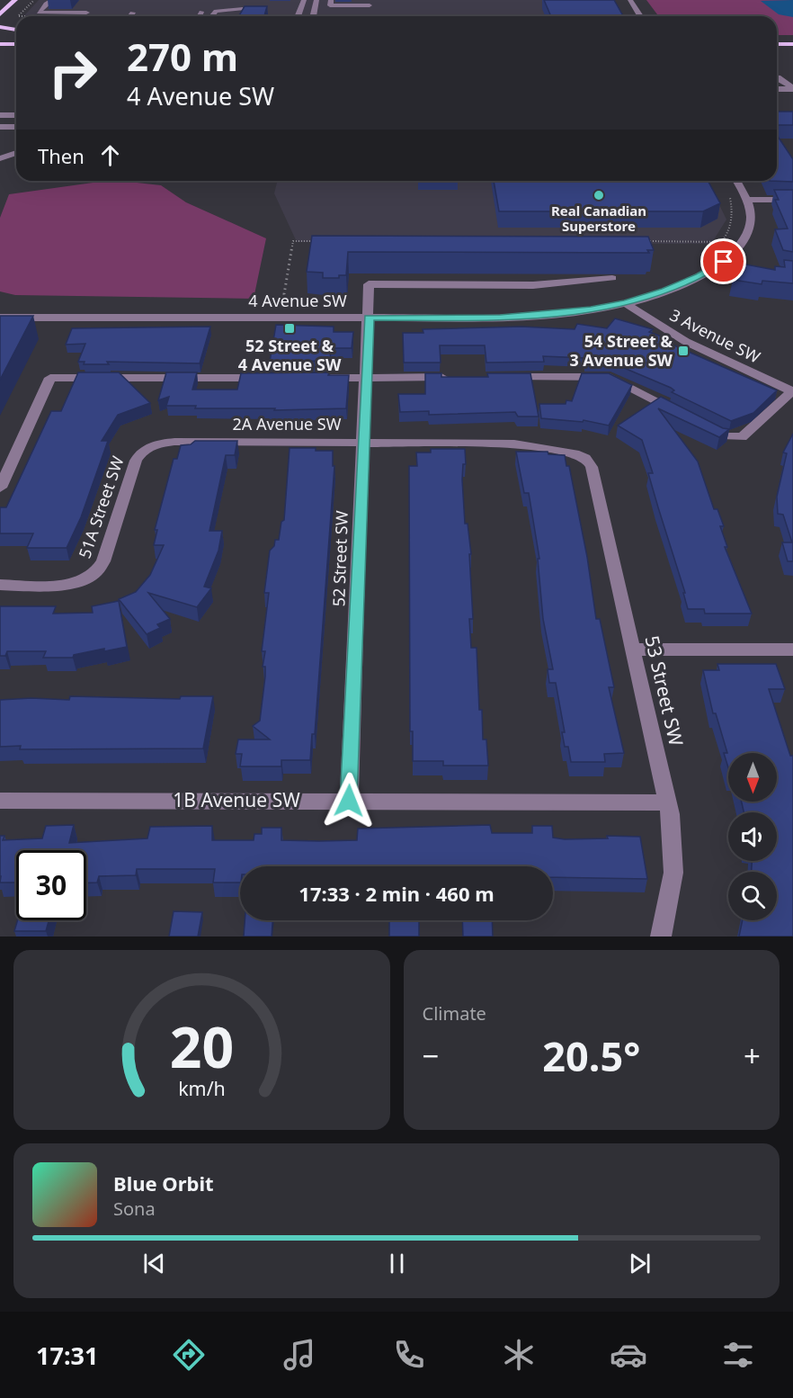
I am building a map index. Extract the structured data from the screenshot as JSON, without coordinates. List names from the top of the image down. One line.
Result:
{"streets":{"street":["4 Avenue SW","3 Avenue SW","2A Avenue SW","51A Street SW","52 Street SW","53 Street SW","1B Avenue SW"]},"crossings":[["4 Avenue SW","3 Avenue SW"],["4 Avenue SW","52 Street SW"],["2A Avenue SW","51A Street SW"],["2A Avenue SW","52 Street SW"],["2A Avenue SW","53 Street SW"],["52 Street SW","1B Avenue SW"],["53 Street SW","1B Avenue SW"]],"places":{"other":["Real Canadian Superstore"],"transit":["52 Street & 4 Avenue SW","54 Street & 3 Avenue SW"]},"north":"bottom","page":{"turn":["270 m","4 Avenue SW"],"then":"Then","limit":"30","trip":"17:33 · 2 min · 460 m","tile":"Climate","heat":["−","20.5°","+"],"song":["Blue Orbit","Sona"],"tabs":"17:31","gauge":["20","km/h"]}}
